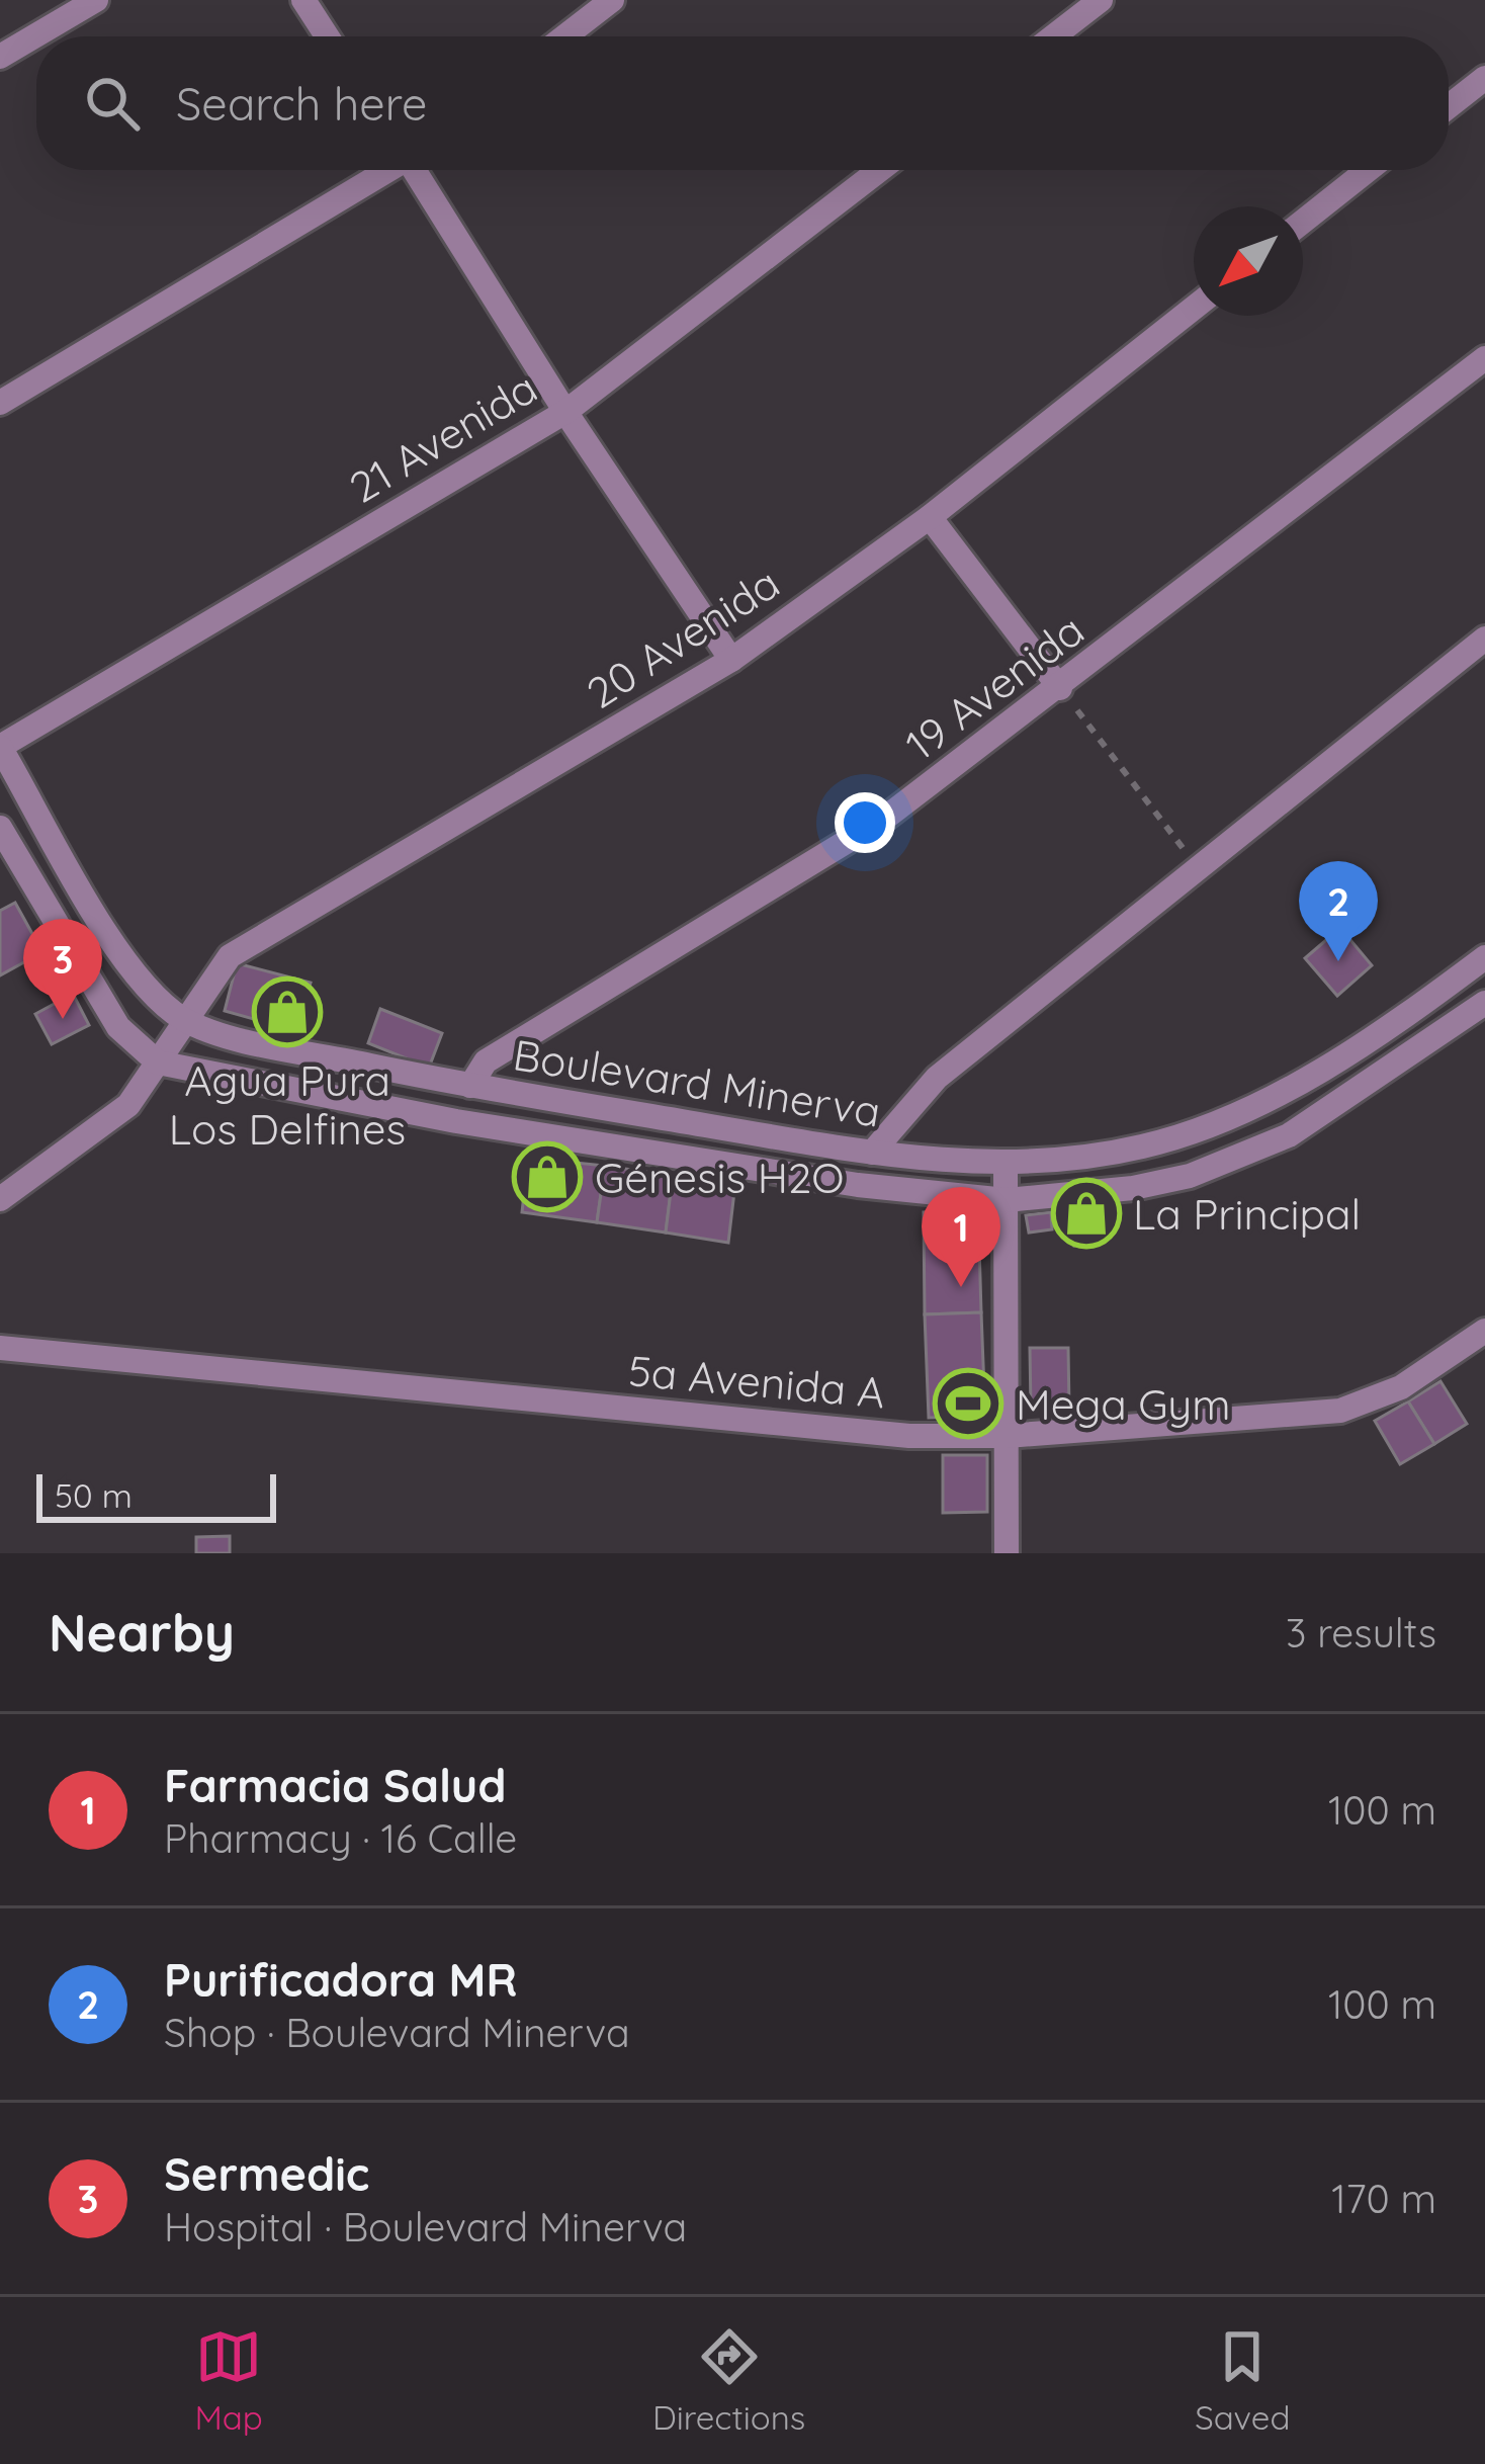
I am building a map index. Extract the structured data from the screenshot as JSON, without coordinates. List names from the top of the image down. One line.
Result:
{"streets":{"street":["21 Avenida","20 Avenida","19 Avenida","Boulevard Minerva","5a Avenida A"]},"crossings":[["21 Avenida","Boulevard Minerva"],["20 Avenida","Boulevard Minerva"],["19 Avenida","Boulevard Minerva"]],"places":{"shop":["Agua Pura Los Delfines","Génesis H2O","La Principal"],"sports":["Mega Gym"]},"scale_bar":"50 m","north":"bottom left","page":{"search":"Search here","pins":["2","3","1"],"scale":"50 m","heading":["Nearby","3 results"],"list":[{"mark":"1","name":"Farmacia Salud","note":"Pharmacy · 16 Calle","value":"100 m"},{"mark":"2","name":"Purificadora MR","note":"Shop · Boulevard Minerva","value":"100 m"},{"mark":"3","name":"Sermedic","note":"Hospital · Boulevard Minerva","value":"170 m"}],"nav":["Map","Directions","Saved"]}}
